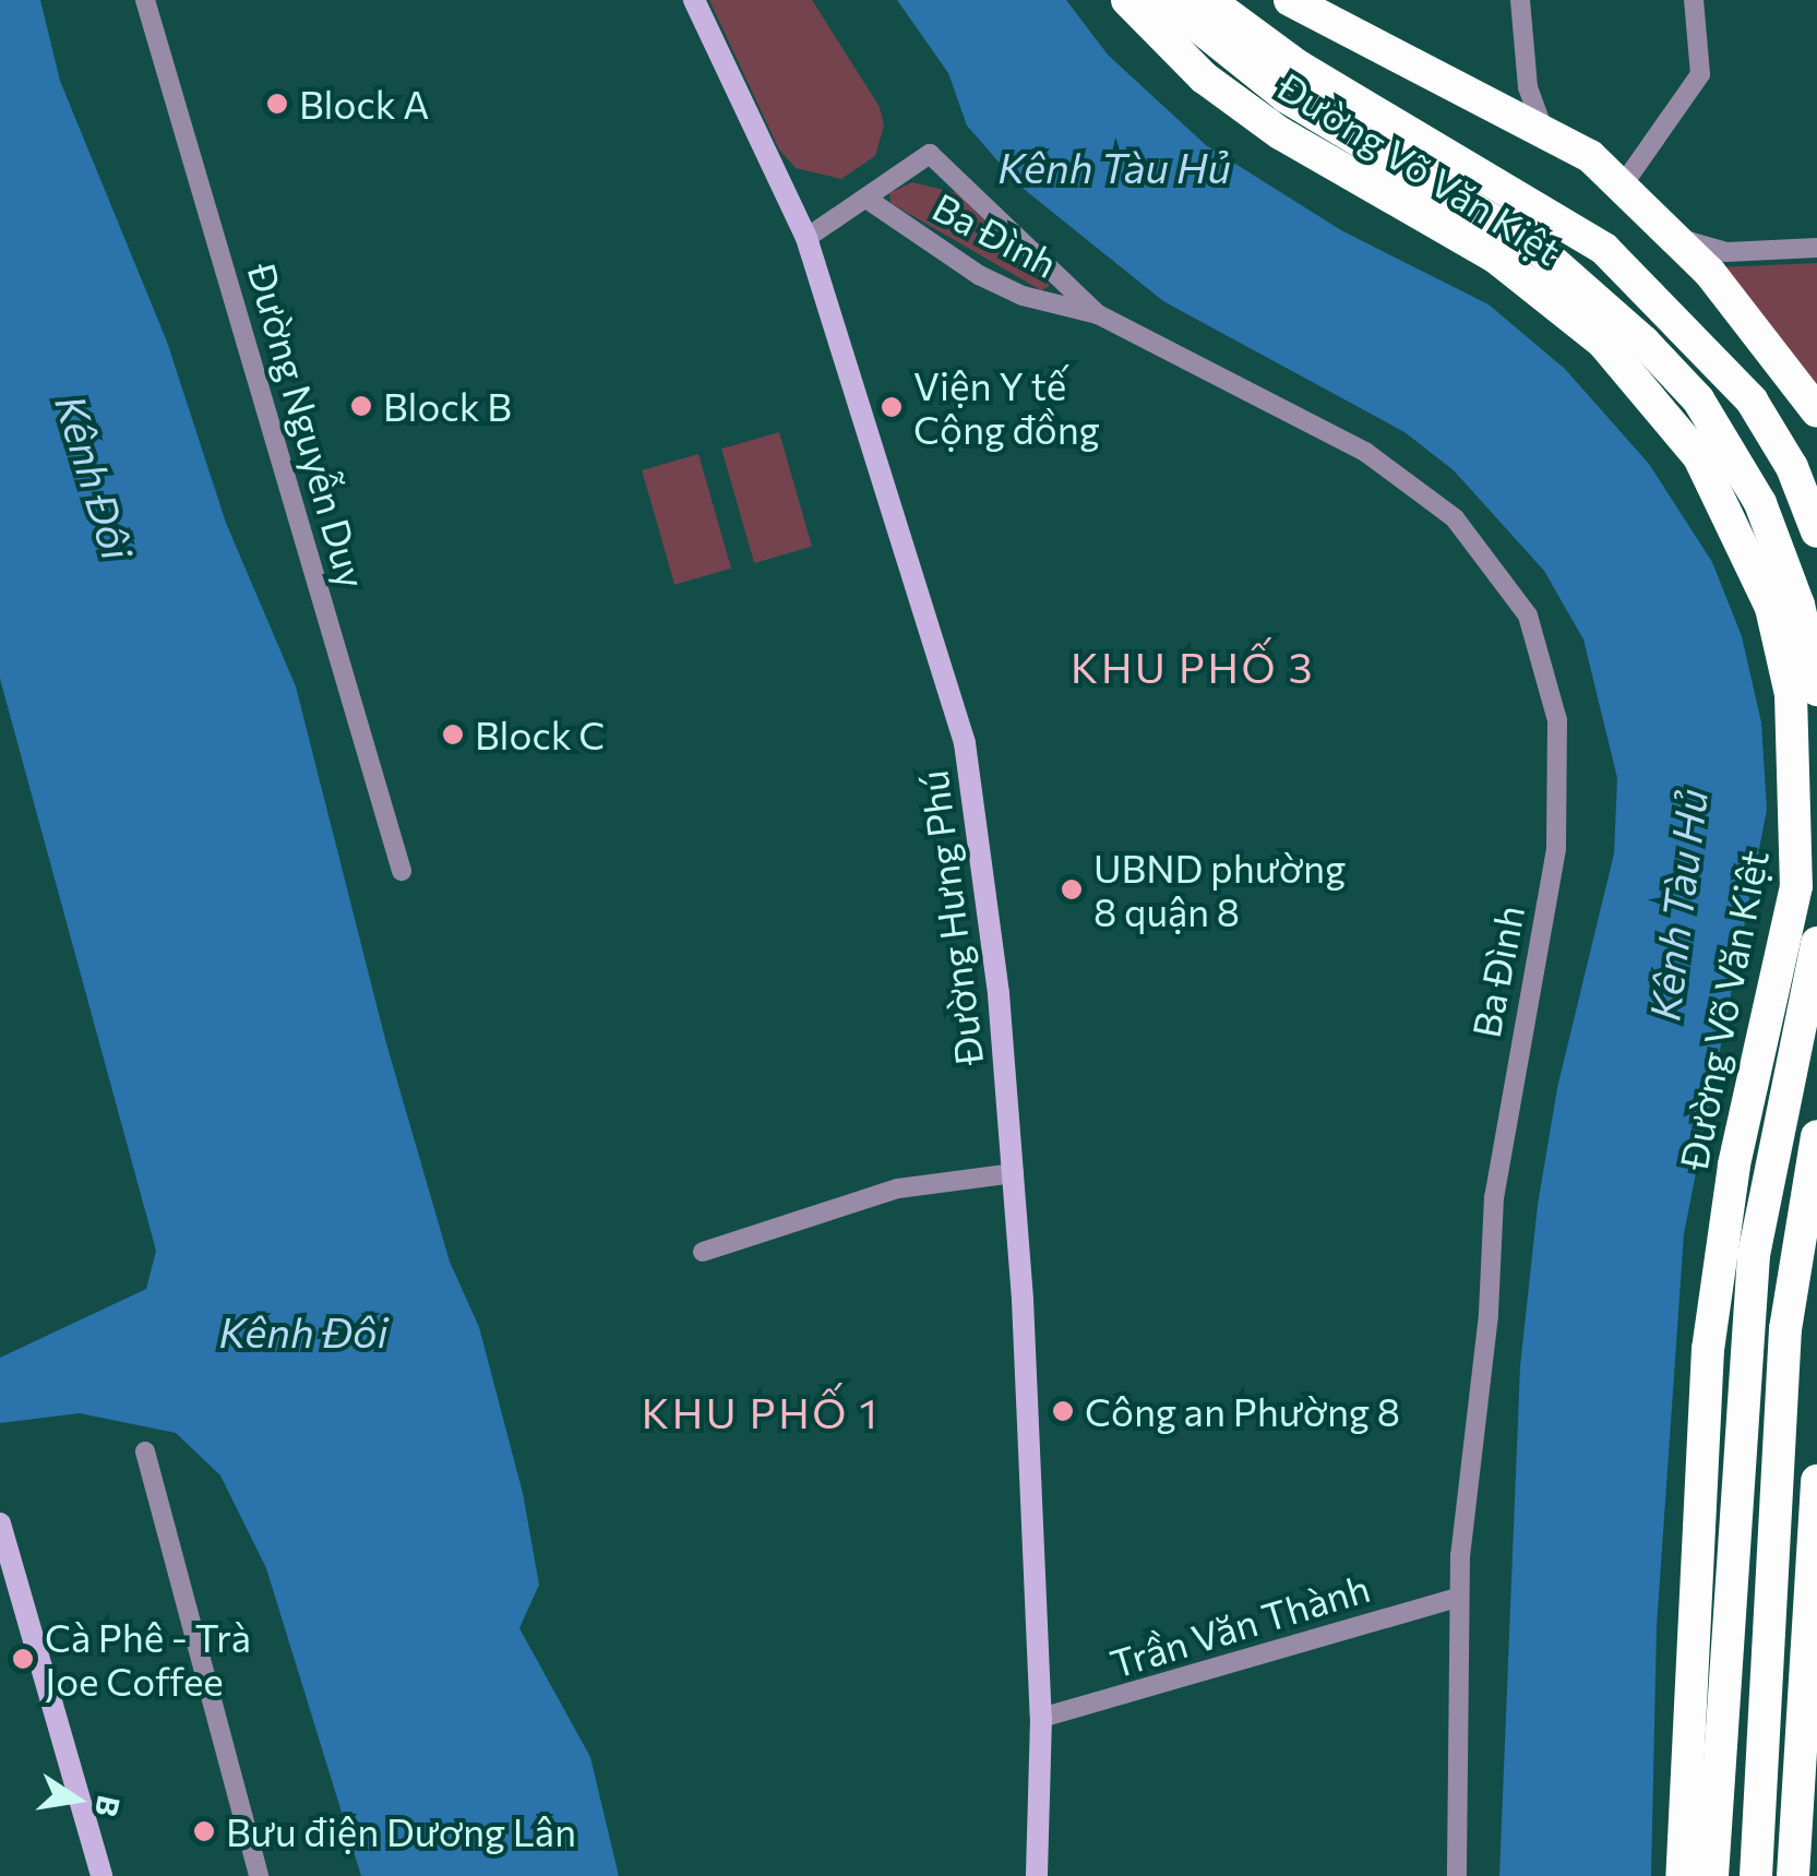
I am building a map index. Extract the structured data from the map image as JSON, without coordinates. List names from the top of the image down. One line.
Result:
{"streets":{"highway":["Đường Võ Văn Kiệt"],"main road":["Đường Hưng Phú"],"street":["Ba Đình","Đường Nguyễn Duy","Trần Văn Thành"]},"crossings":[["Ba Đình","Trần Văn Thành"],["Đường Hưng Phú","Trần Văn Thành"]],"districts":["KHU PHỐ 3","KHU PHỐ 1"],"water":["Kênh Tàu Hủ","Kênh Đôi"],"places":["Block A","Block B","Viện Y tế Cộng đồng","Block C","UBND phường 8 quận 8","Công an Phường 8","Cà Phê - Trà Joe Coffee","Bưu điện Dương Lân"],"north":"right"}
